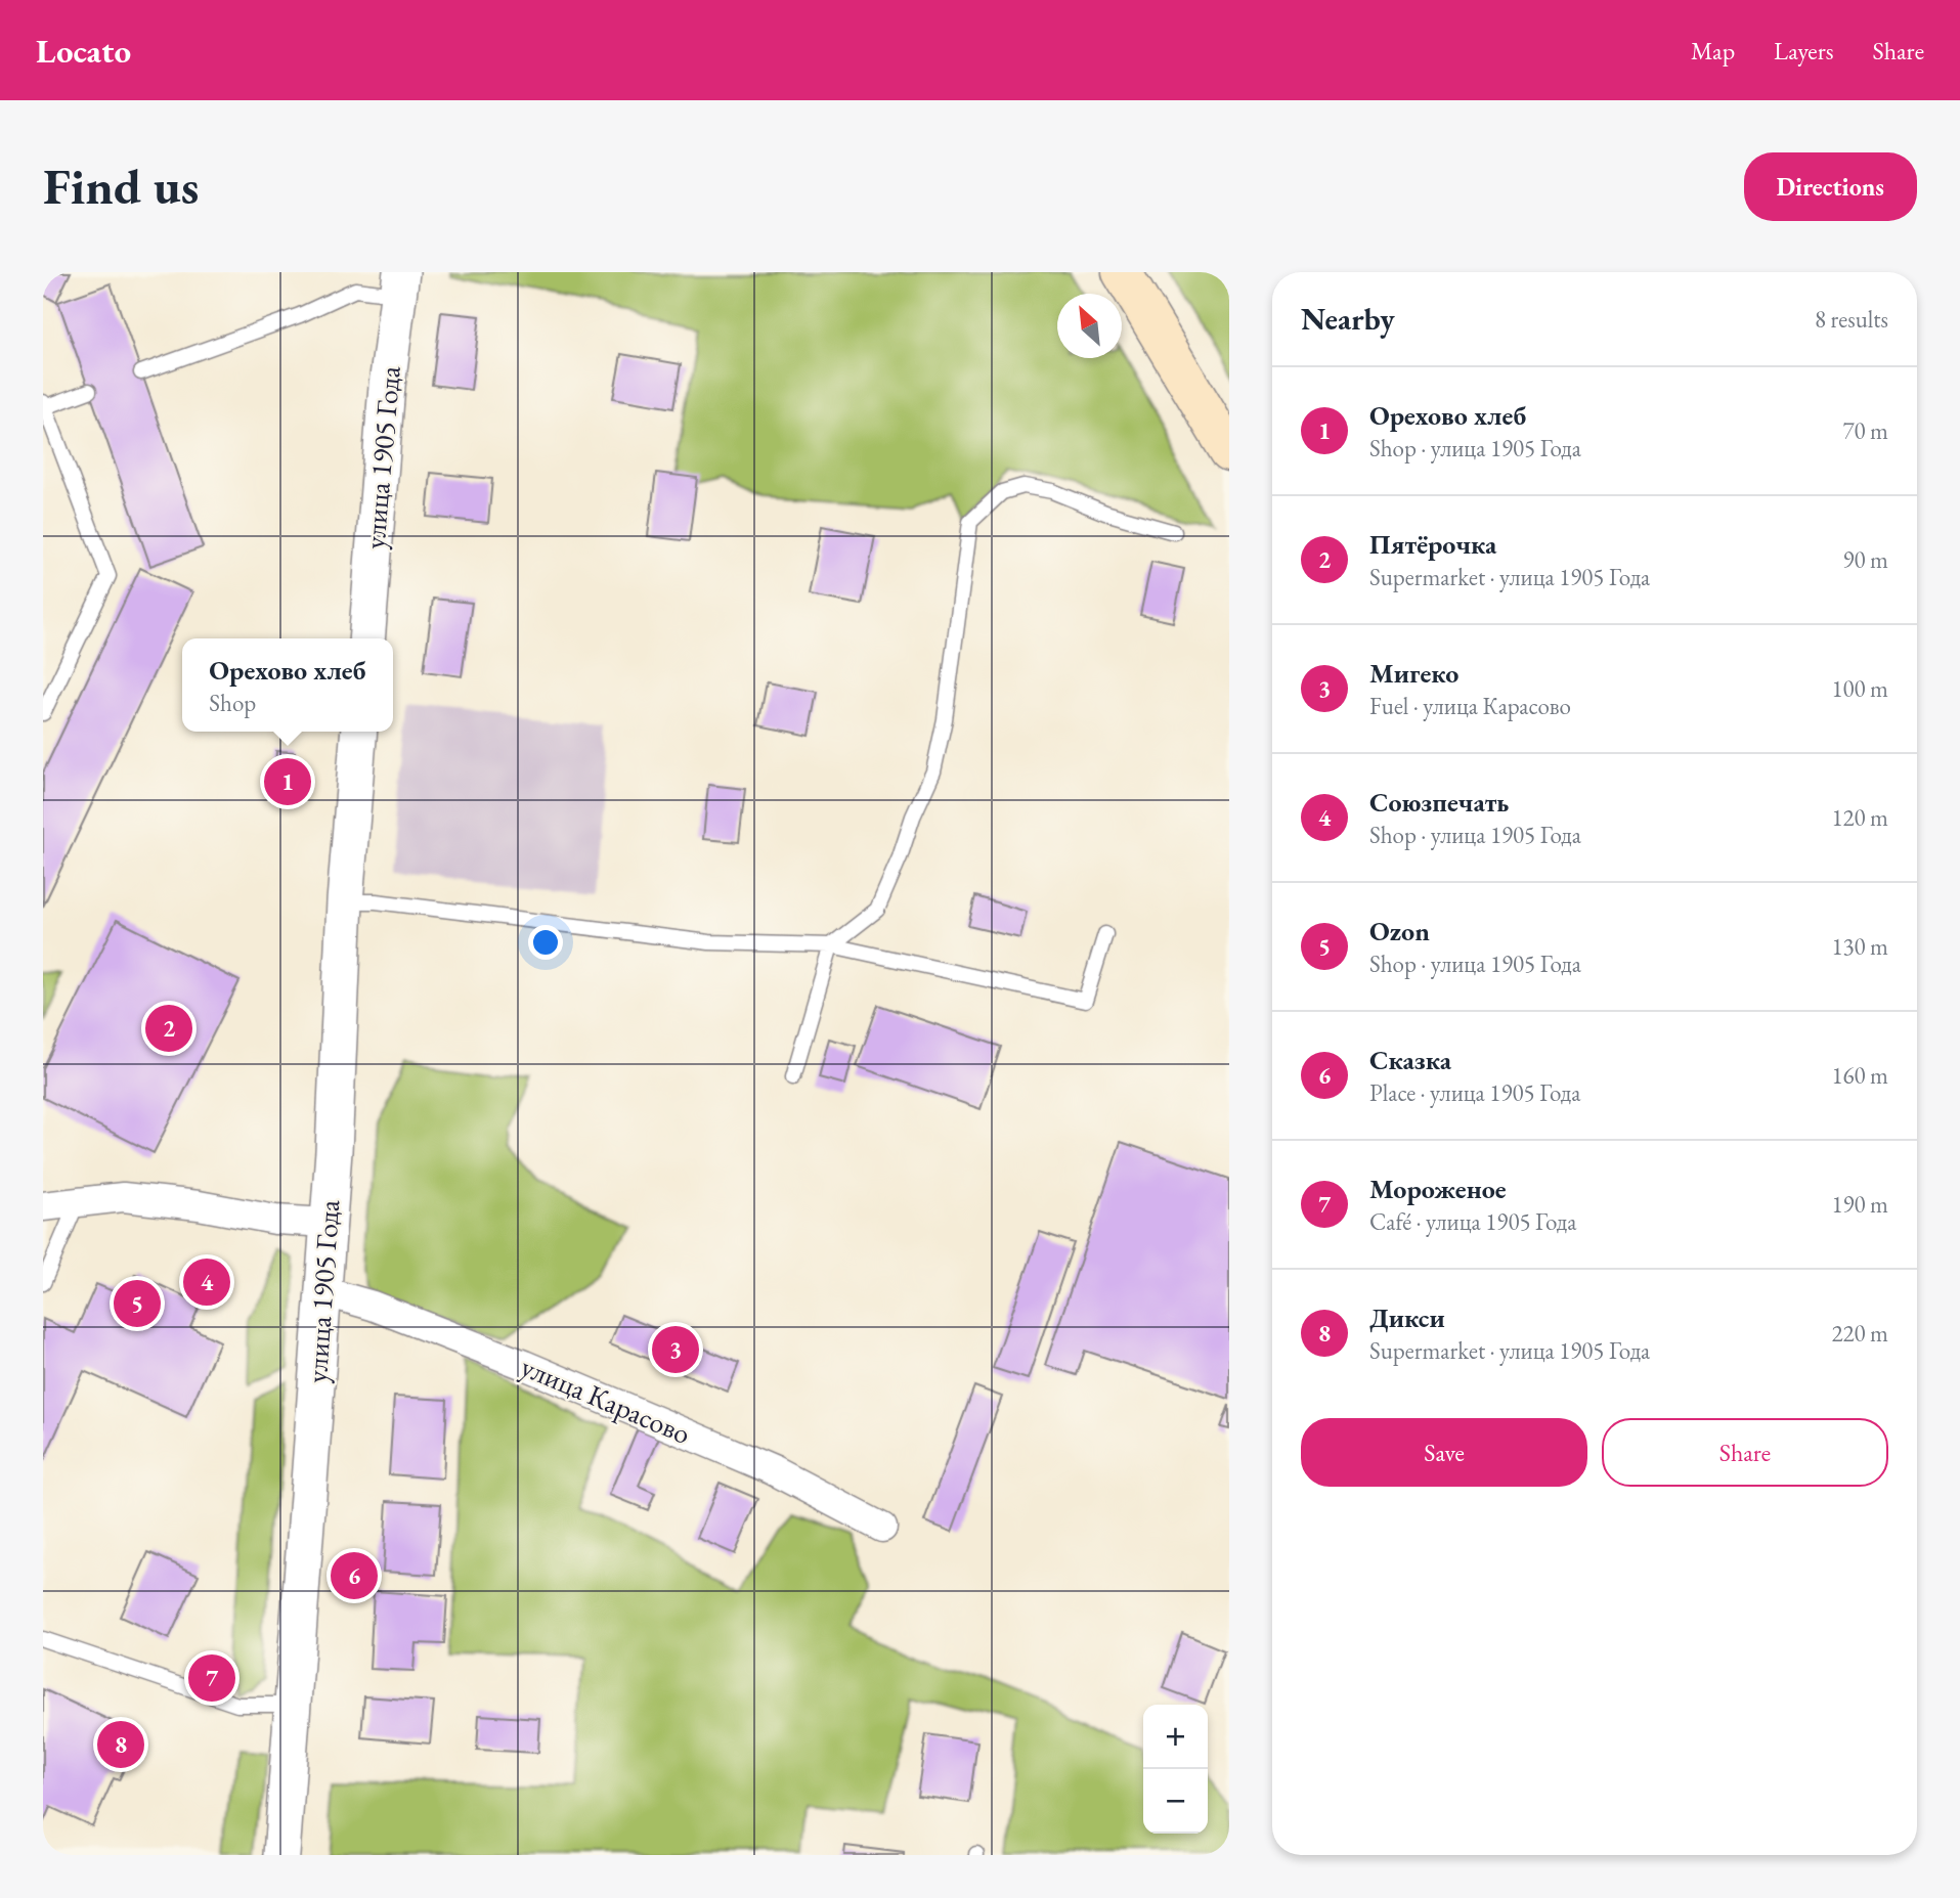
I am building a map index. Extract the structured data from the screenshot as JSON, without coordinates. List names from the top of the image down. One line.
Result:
{"streets":{"street":["улица 1905 Года","улица Карасово"]},"crossings":[["улица 1905 Года","улица Карасово"]],"north":"top left","page":{"header":"Locato","nav":["Map","Layers","Share"],"buttons":["Directions",["Save","Share"]],"title":"Find us","heading":["Nearby","8 results"],"list":[{"mark":"1","name":"Орехово хлеб","note":"Shop · улица 1905 Года","value":"70 m"},{"mark":"2","name":"Пятёрочка","note":"Supermarket · улица 1905 Года","value":"90 m"},{"mark":"3","name":"Мигеко","note":"Fuel · улица Карасово","value":"100 m"},{"mark":"4","name":"Союзпечать","note":"Shop · улица 1905 Года","value":"120 m"},{"mark":"5","name":"Ozon","note":"Shop · улица 1905 Года","value":"130 m"},{"mark":"6","name":"Сказка","note":"Place · улица 1905 Года","value":"160 m"},{"mark":"7","name":"Мороженое","note":"Café · улица 1905 Года","value":"190 m"},{"mark":"8","name":"Дикси","note":"Supermarket · улица 1905 Года","value":"220 m"}],"popup":["Орехово хлеб","Shop"],"pins":["1","2","4","5","3","6","7","8"],"map_buttons":["+","−"]}}
